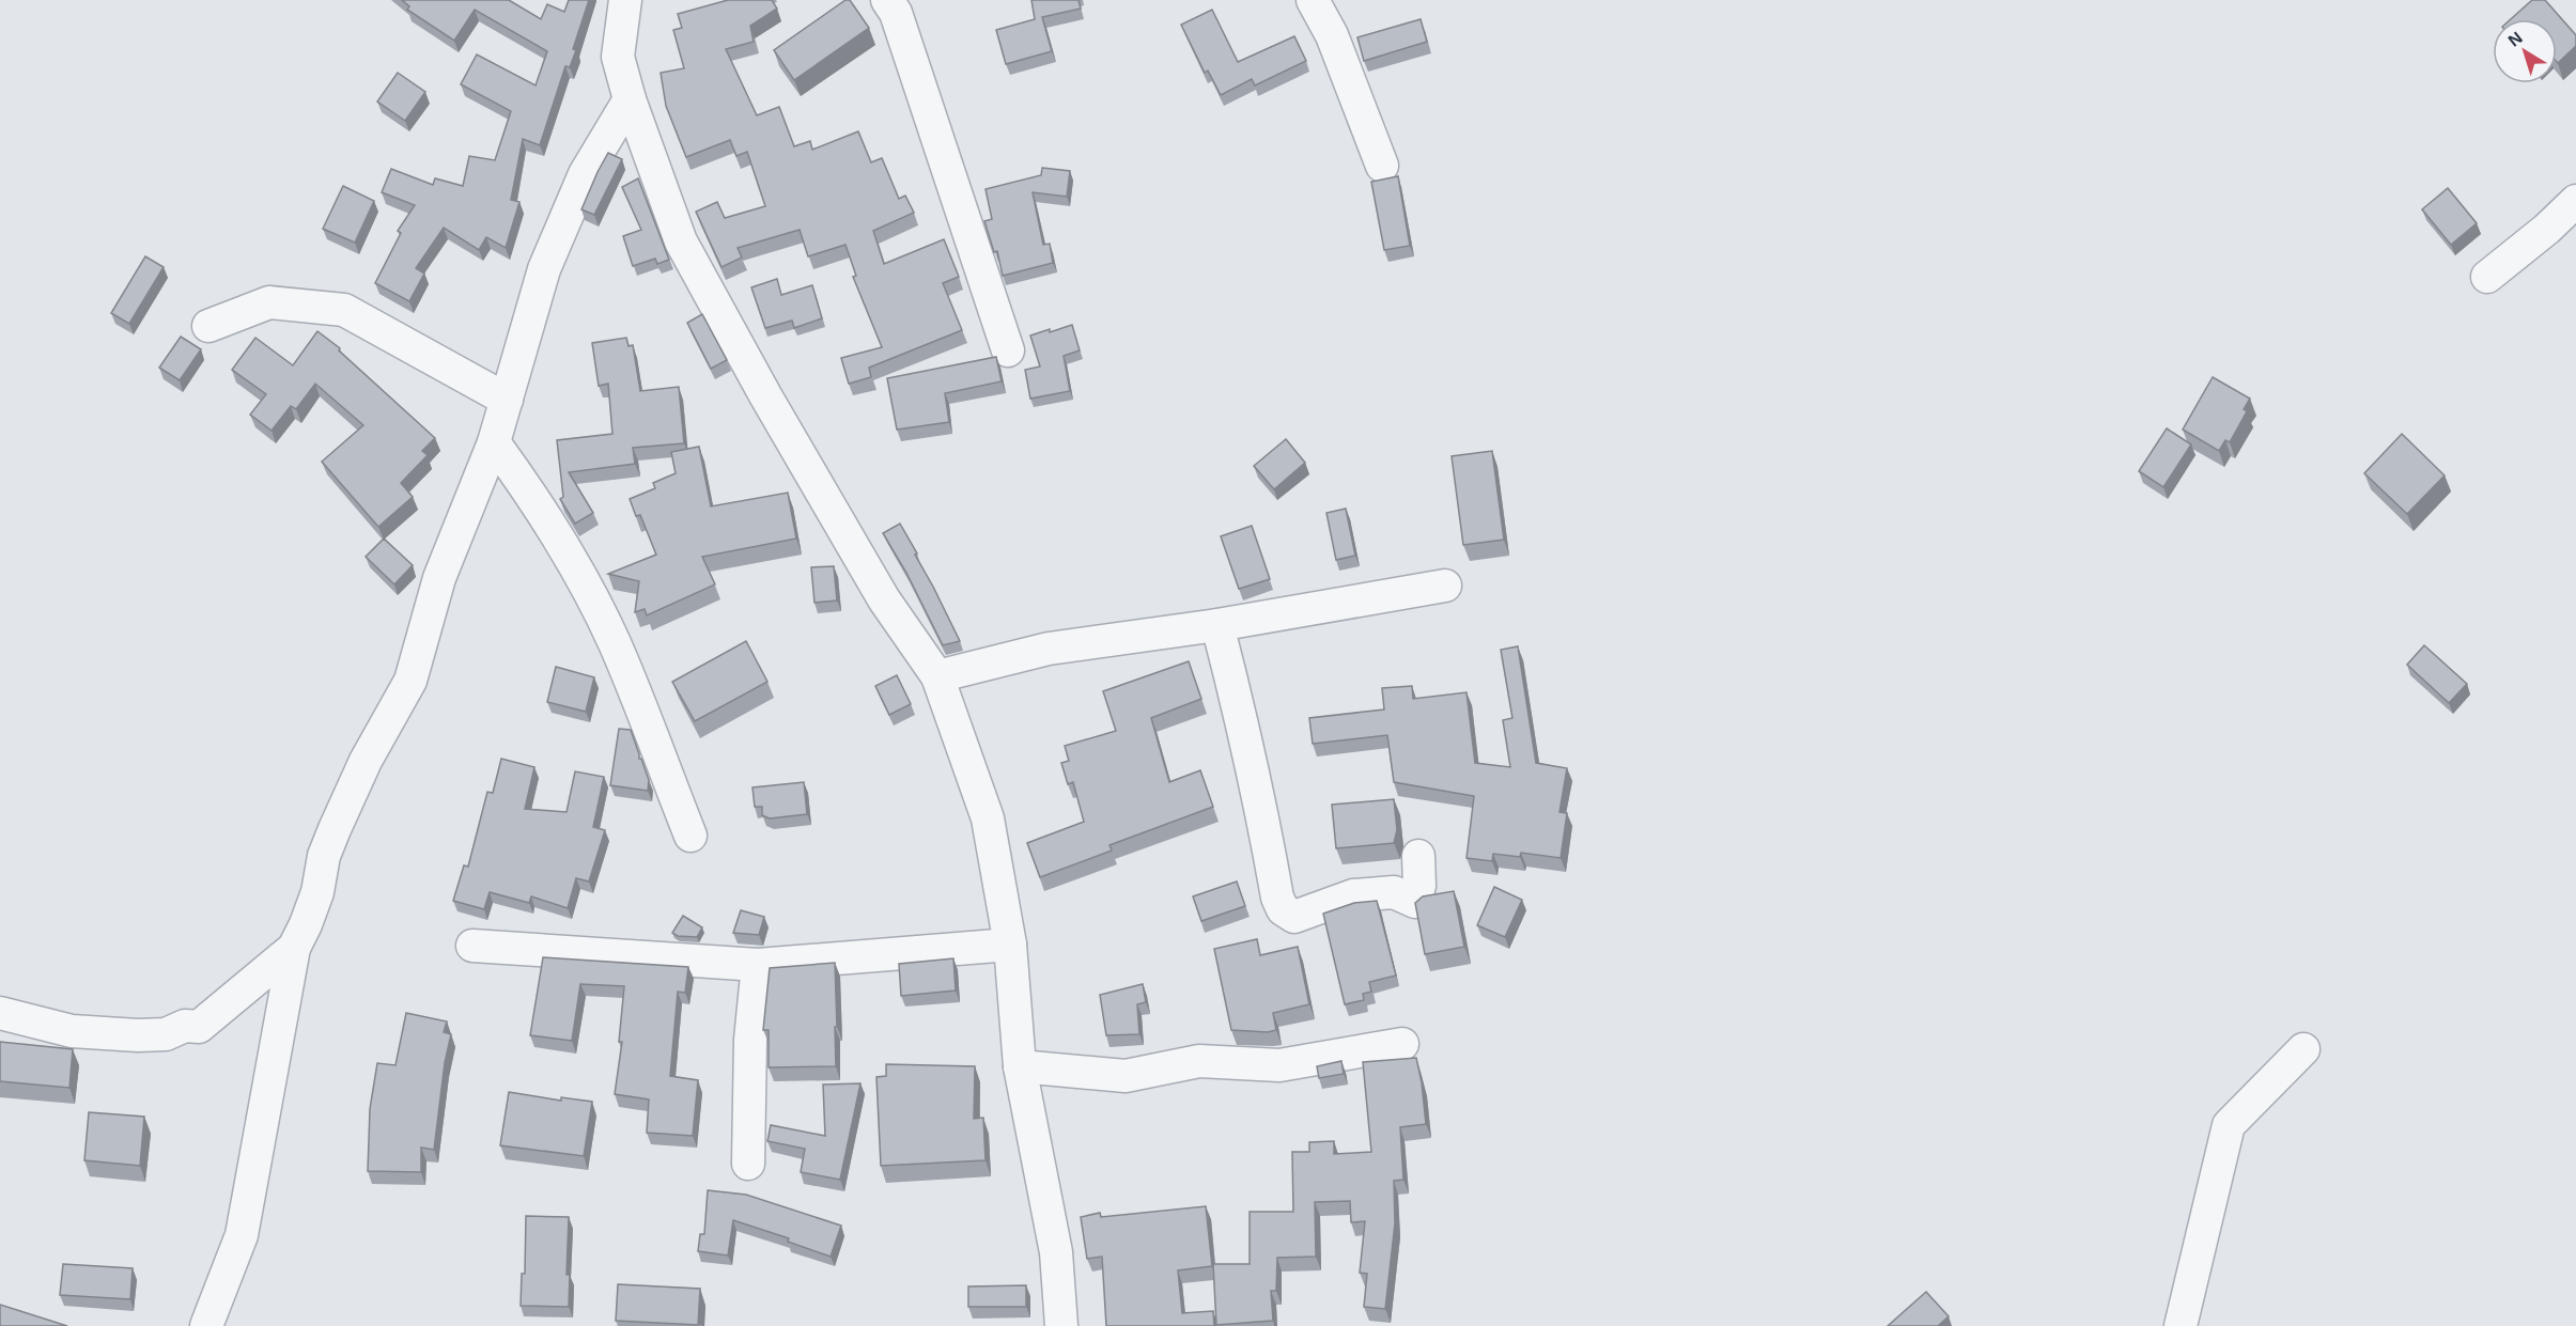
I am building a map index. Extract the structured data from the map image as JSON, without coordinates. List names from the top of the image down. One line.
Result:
{"north":"top left"}
